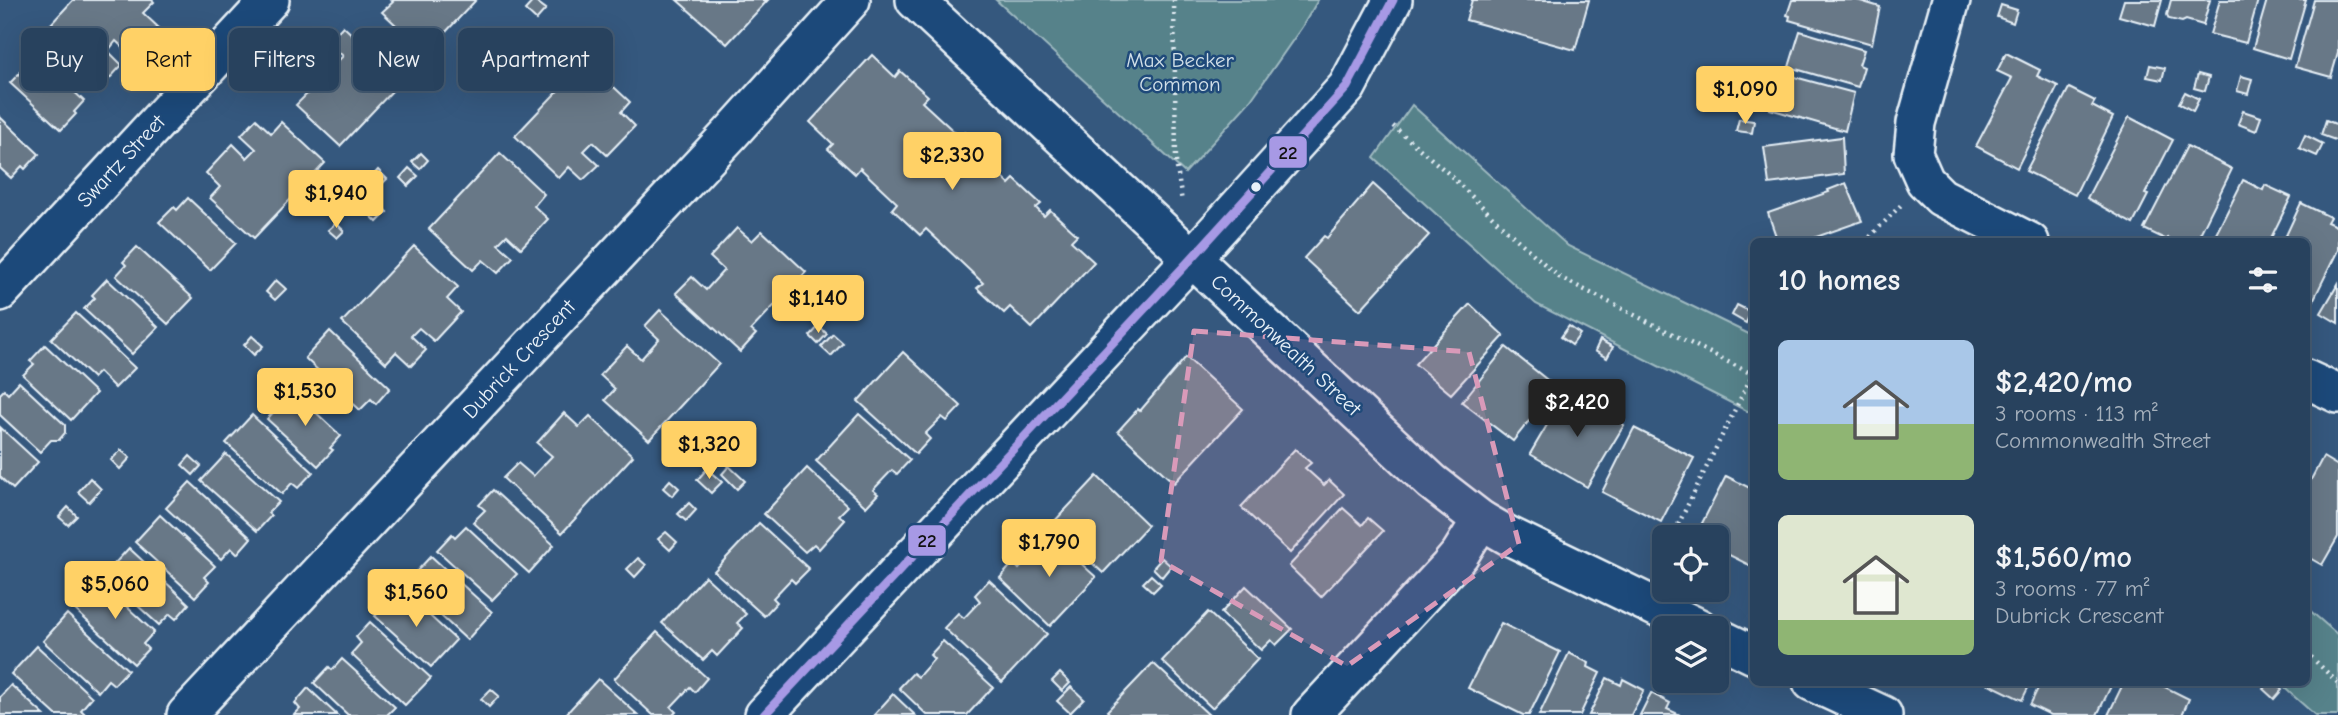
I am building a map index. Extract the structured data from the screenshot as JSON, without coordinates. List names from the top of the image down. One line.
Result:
{"streets":{"street":["Swartz Street","Commonwealth Street","Dubrick Crescent"]},"parks":["Max Becker Common"],"lines":["transit line 22"],"page":{"chip":["Buy","Rent","Filters","New","Apartment"],"price":["$1,090","$2,330","$1,940","$1,140","$1,530","$2,420","$1,320","$1,790","$5,060","$1,560"],"heading":"10 homes","list":[{"name":"$2,420/mo","note":"3 rooms · 113 m² · Commonwealth Street"},{"name":"$1,560/mo","note":"3 rooms · 77 m² · Dubrick Crescent"}]}}
